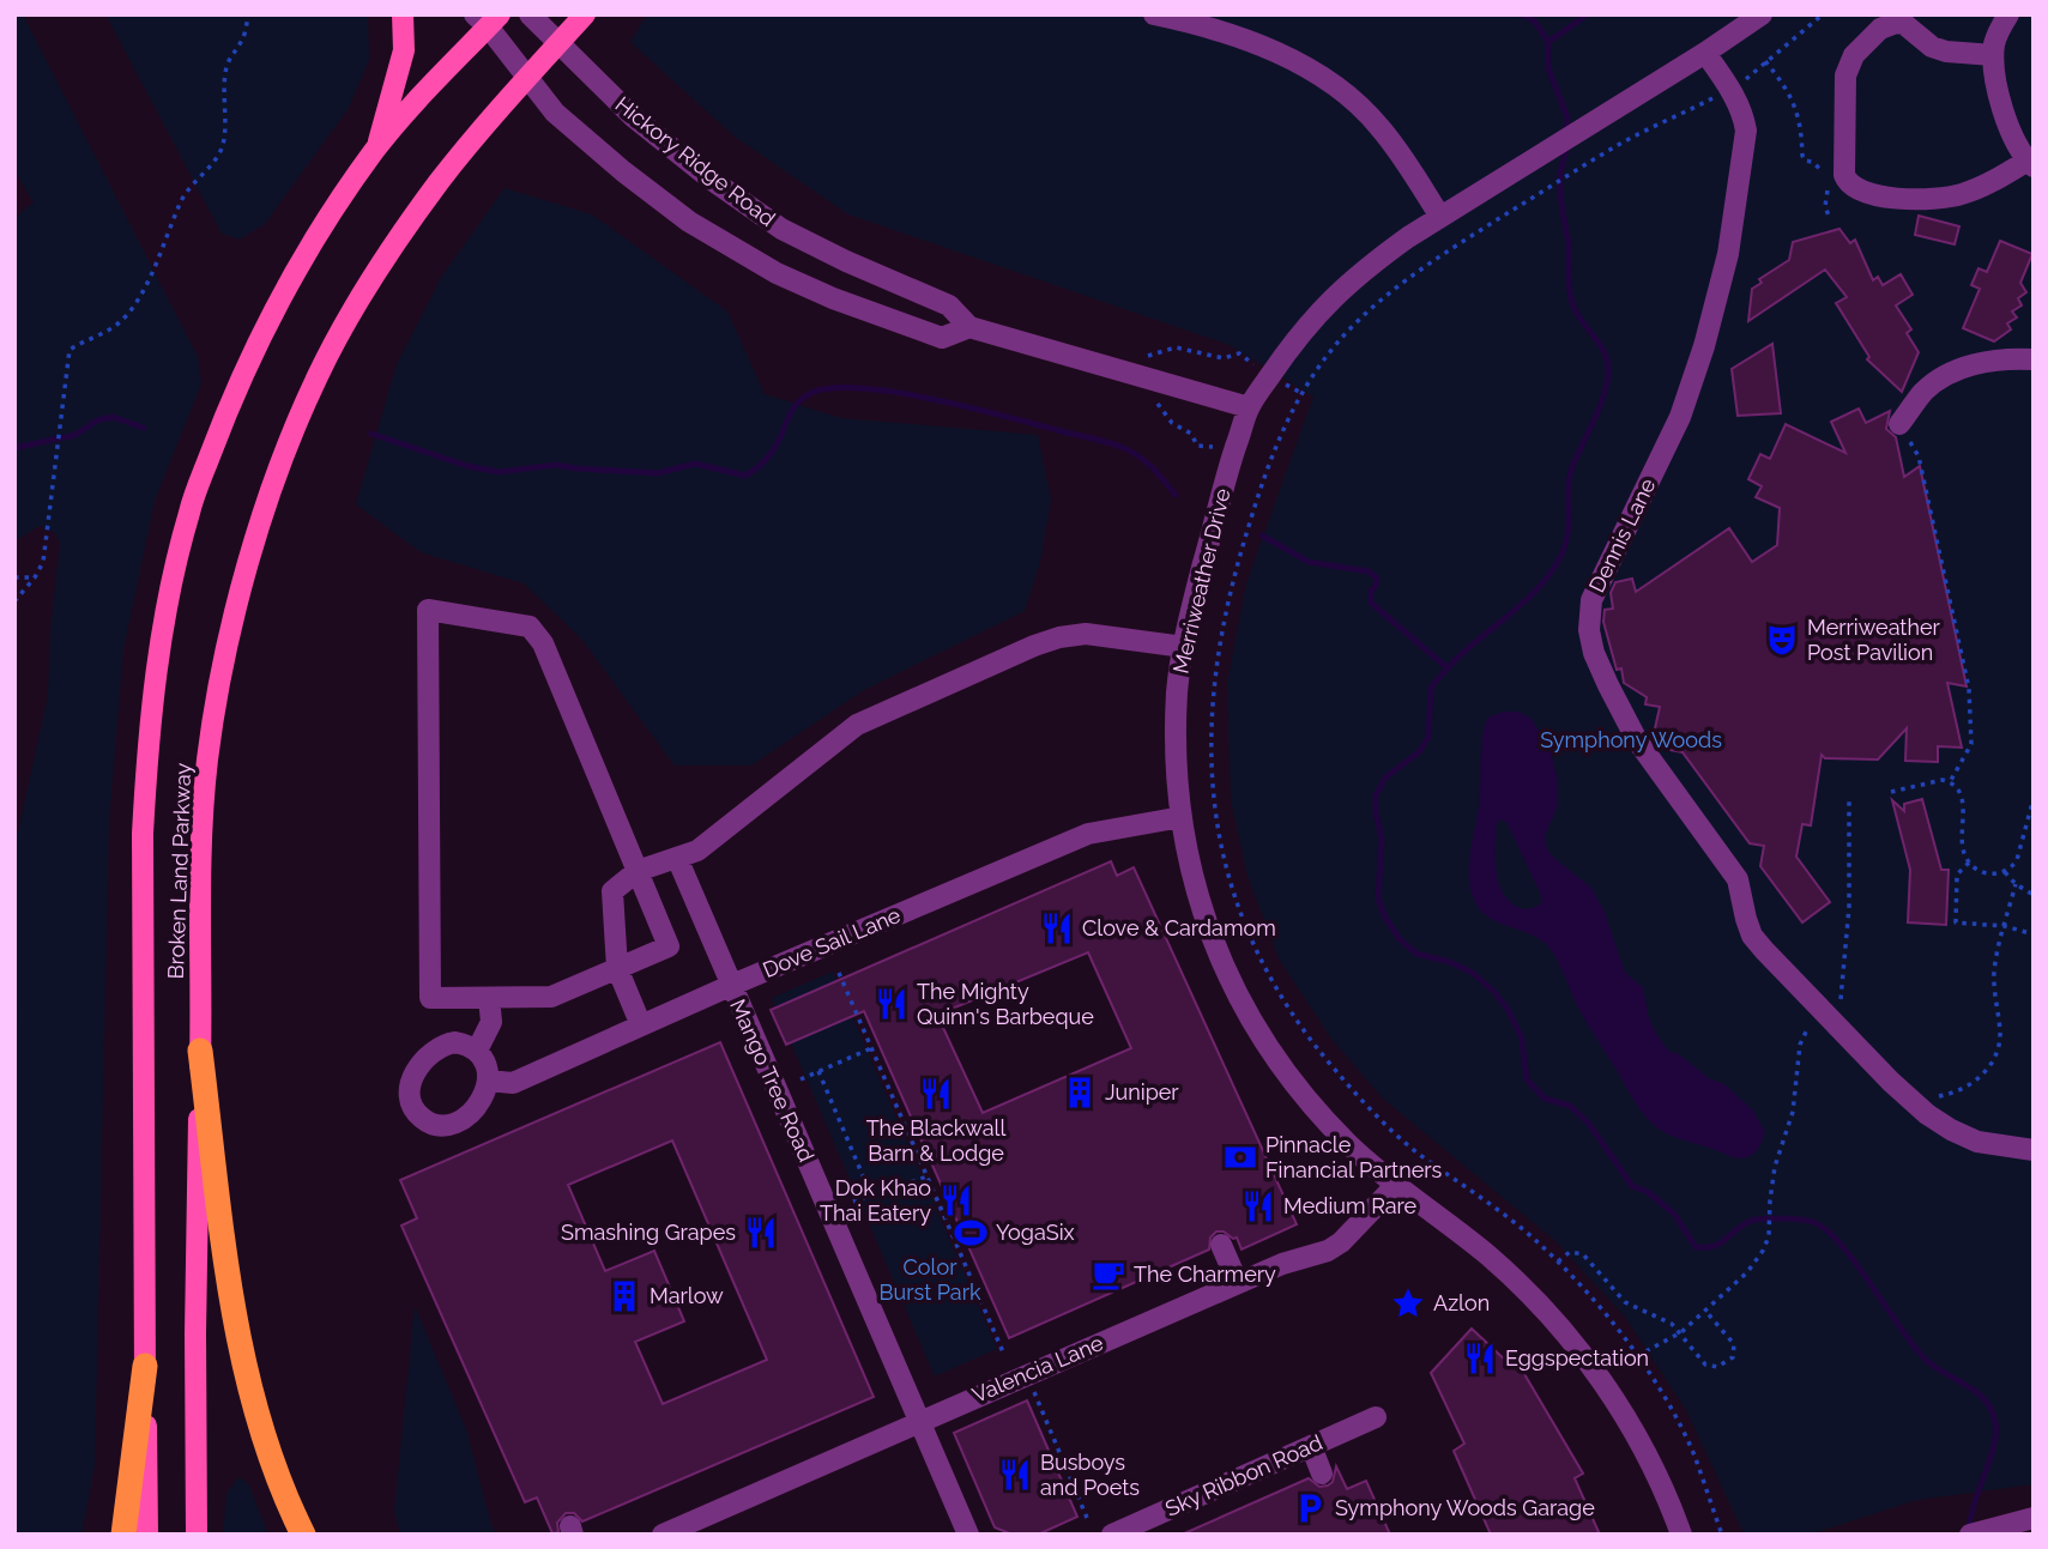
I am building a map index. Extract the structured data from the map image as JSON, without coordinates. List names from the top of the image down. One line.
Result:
{"streets":{"main road":["Broken Land Parkway"],"street":["Hickory Ridge Road","Dennis Lane","Merriweather Drive","Dove Sail Lane","Mango Tree Road","Valencia Lane","Sky Ribbon Road"]},"crossings":[["Hickory Ridge Road","Merriweather Drive"],["Hickory Ridge Road","Broken Land Parkway"],["Dennis Lane","Merriweather Drive"],["Merriweather Drive","Dove Sail Lane"],["Merriweather Drive","Valencia Lane"],["Dove Sail Lane","Mango Tree Road"],["Mango Tree Road","Valencia Lane"]],"parks":["Symphony Woods","Color Burst Park"],"places":{"theatre":["Merriweather Post Pavilion"],"restaurant":["Clove & Cardamom","The Mighty Quinn's Barbeque","The Blackwall Barn & Lodge","Dok Khao Thai Eatery","Medium Rare","Smashing Grapes","Eggspectation","Busboys and Poets"],"building":["Juniper","Marlow"],"bank":["Pinnacle Financial Partners"],"sports":["YogaSix"],"cafe":["The Charmery"],"place":["Azlon"],"parking":["Symphony Woods Garage"]}}
